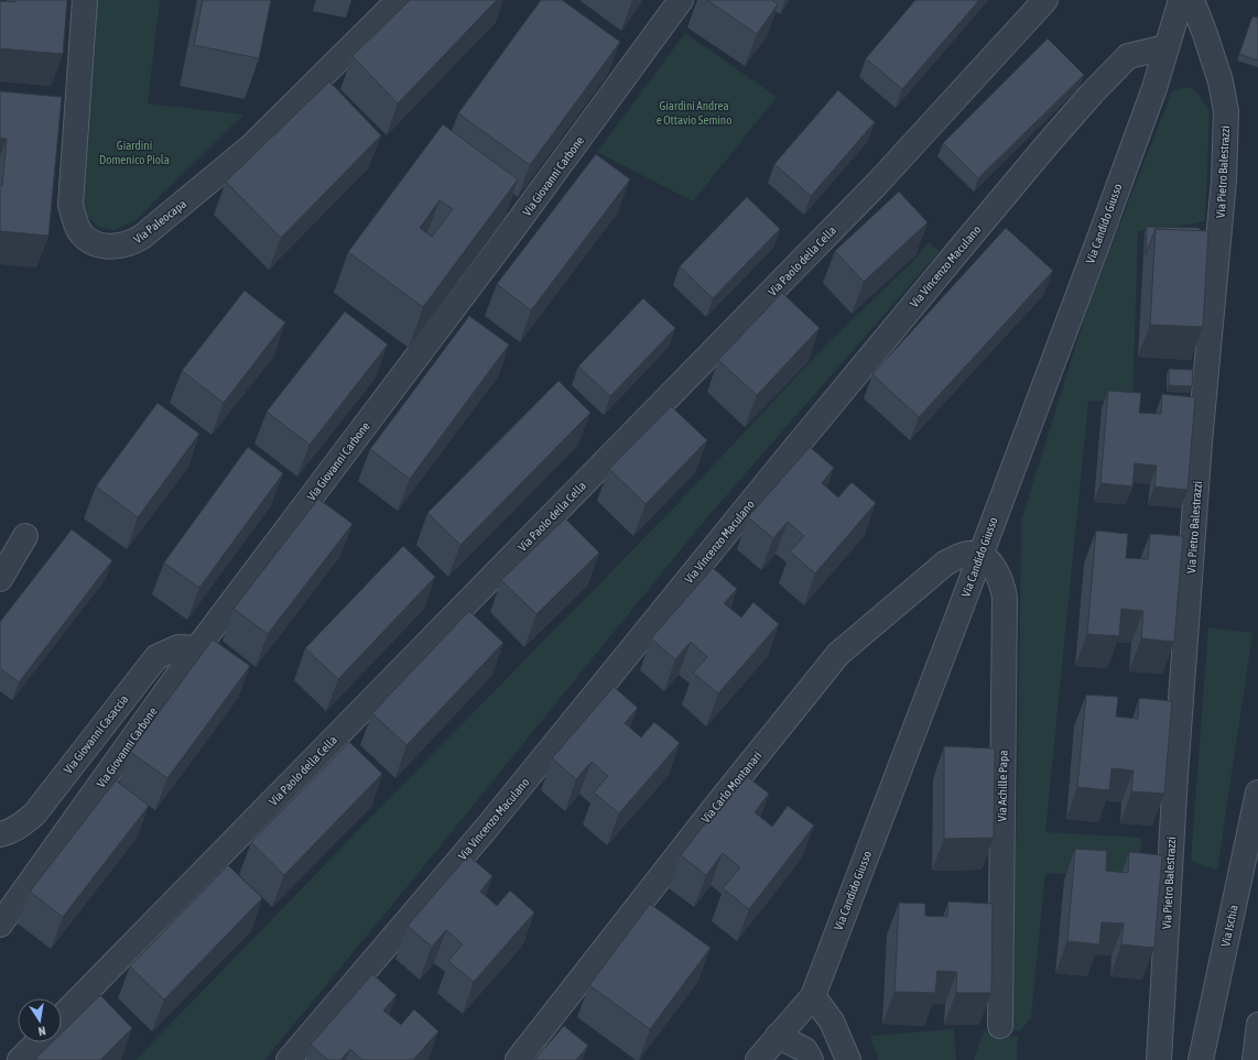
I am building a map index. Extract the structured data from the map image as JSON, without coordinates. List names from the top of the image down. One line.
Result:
{"streets":{"street":["Via Pietro Balestrazzi","Via Giovanni Carbone","Via Paleocapa","Via Candido Giusso","Via Paolo della Cella","Via Vincenzo Maculano","Via Giovanni Casaccia","Via Achille Papa","Via Carlo Montanari","Via Ischia"]},"crossings":[["Via Giovanni Carbone","Via Giovanni Casaccia"],["Via Candido Giusso","Via Vincenzo Maculano"],["Via Candido Giusso","Via Achille Papa"],["Via Candido Giusso","Via Carlo Montanari"],["Via Achille Papa","Via Carlo Montanari"]],"parks":["Giardini Andrea e Ottavio Semino","Giardini Domenico Piola"],"north":"bottom"}
